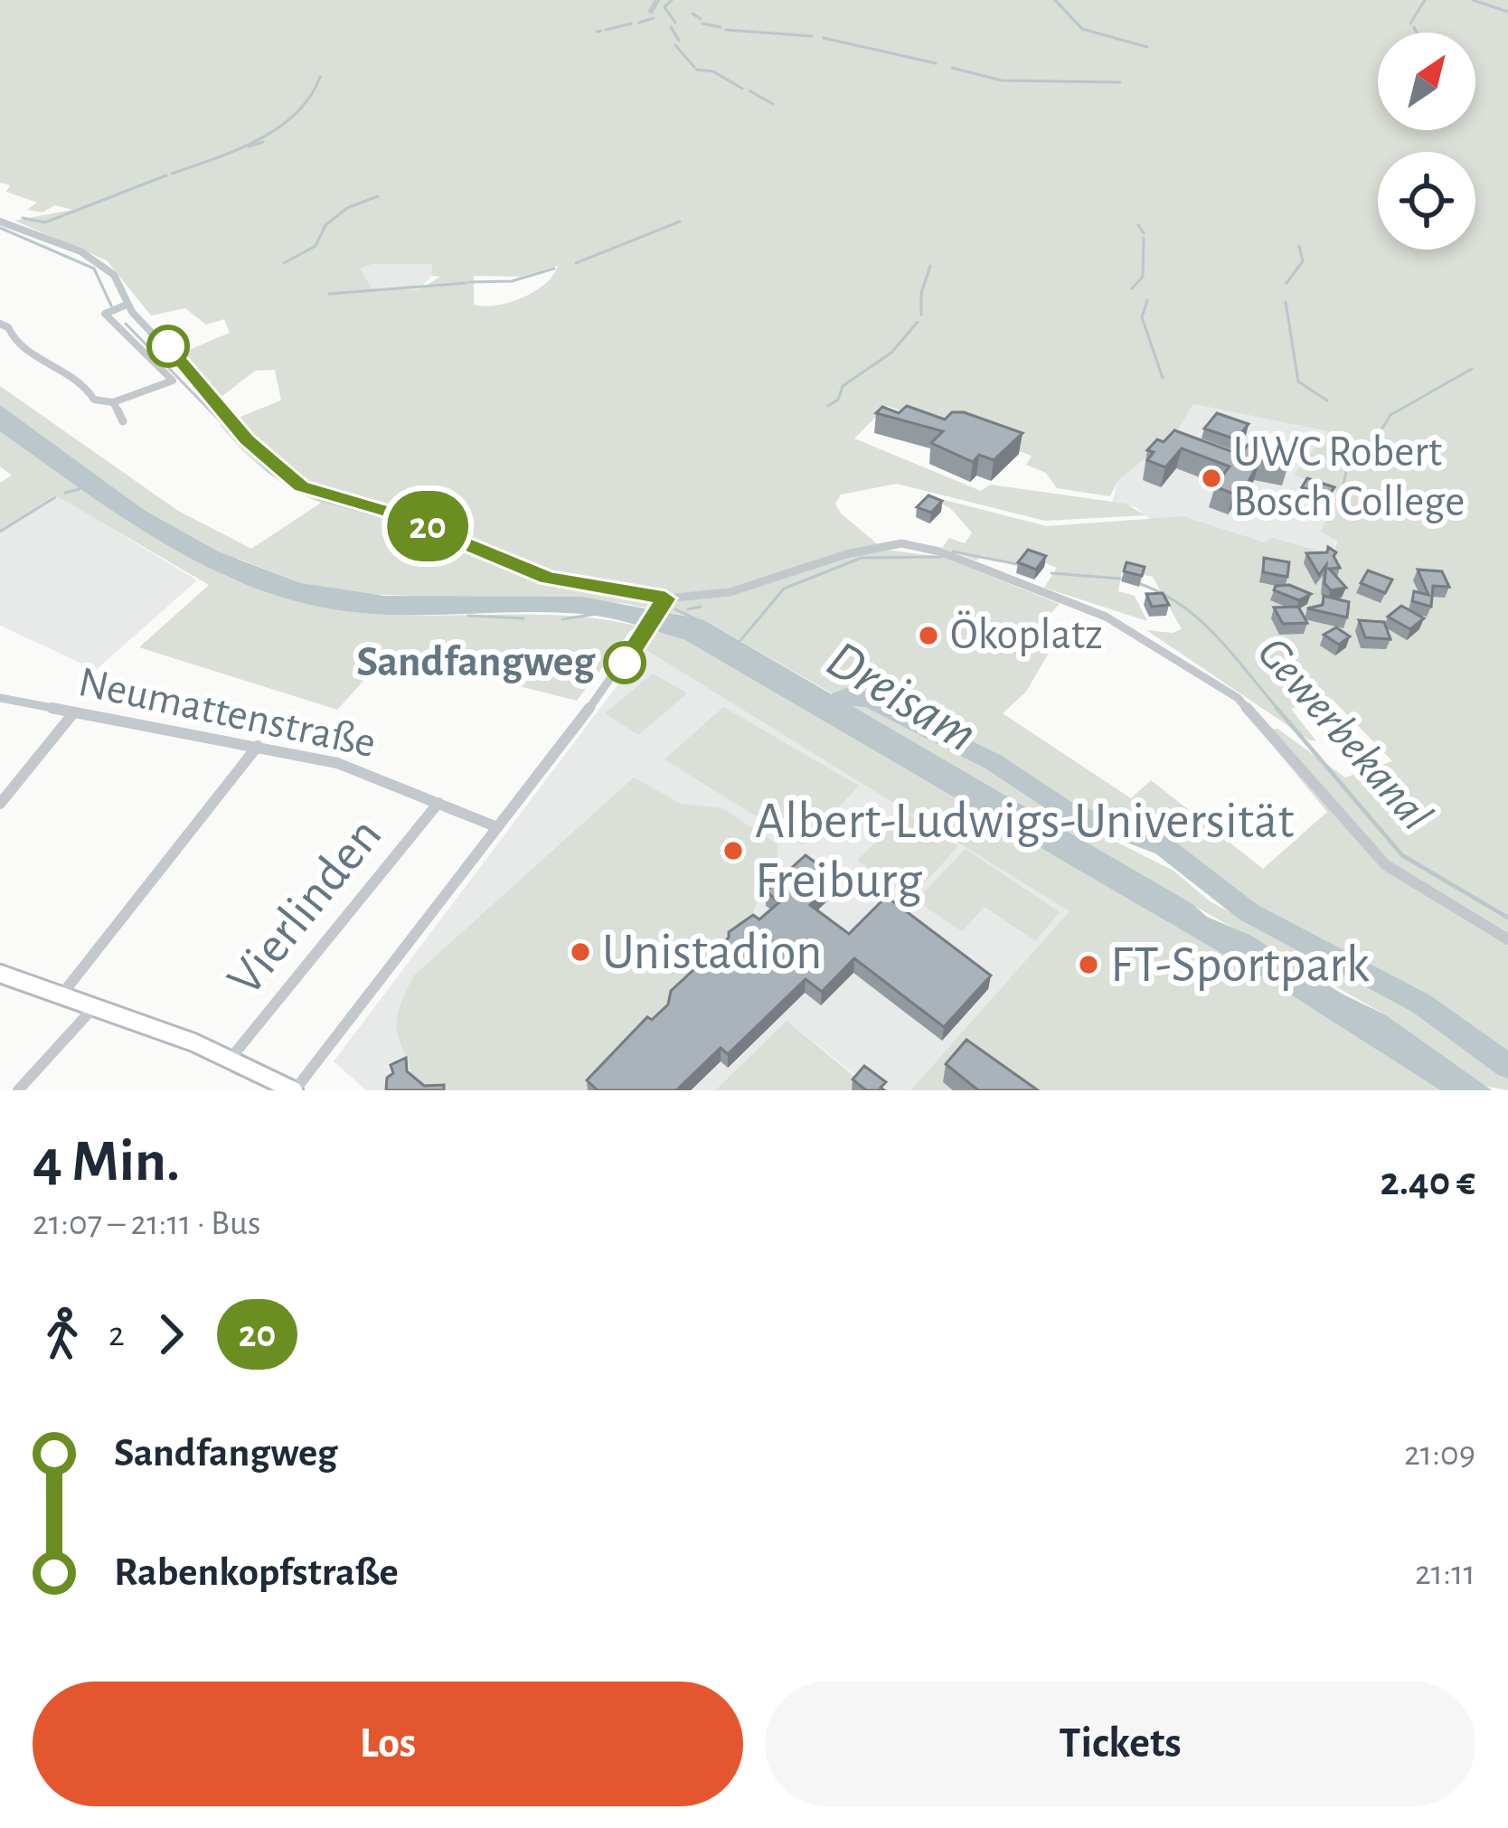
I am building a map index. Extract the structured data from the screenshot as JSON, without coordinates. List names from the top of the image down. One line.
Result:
{"streets":{"street":["Neumattenstraße","Vierlinden"]},"crossings":[["Neumattenstraße","Vierlinden"]],"water":["Dreisam","Gewerbekanal"],"places":["UWC Robert Bosch College","Ökoplatz","Sandfangweg","Albert-Ludwigs-Universität Freiburg","Unistadion","FT-Sportpark"],"lines":["bus line 20"],"north":"top right","page":{"on_map":"20","heading":["4 Min.","21:07 – 21:11 · Bus","2.40 €"],"legs":["2","20"],"list":[{"name":"Sandfangweg","value":"21:09"},{"name":"Rabenkopfstraße","value":"21:11"}],"buttons":["Los","Tickets"]}}
